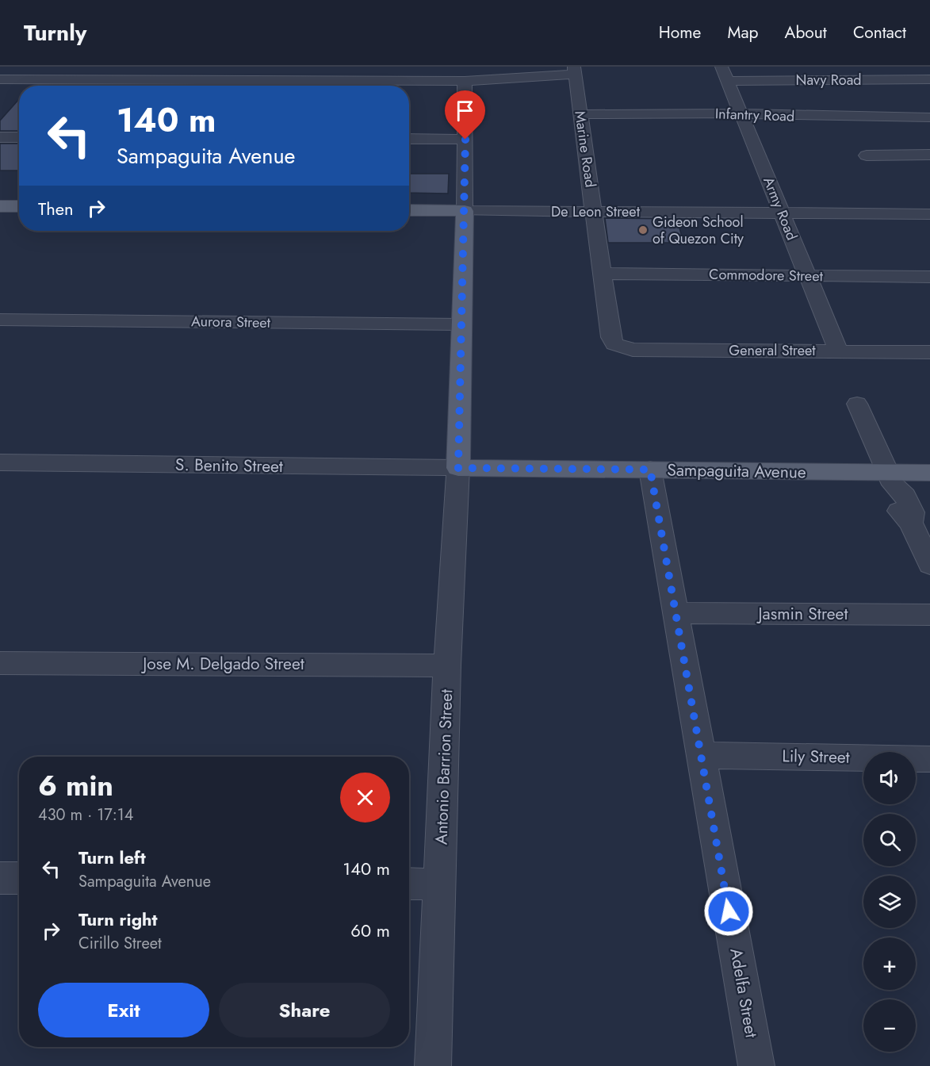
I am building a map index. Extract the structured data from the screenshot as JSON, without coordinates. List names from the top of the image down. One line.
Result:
{"streets":{"main road":["De Leon Street","Sampaguita Avenue"],"street":["Navy Road","Infantry Road","Marine Road","Army Road","Commodore Street","Aurora Street","General Street","S. Benito Street","Jasmin Street","Jose M. Delgado Street","Lily Street","Antonio Barrion Street","Adelfa Street"]},"crossings":[["Navy Road","Army Road"],["Infantry Road","Marine Road"],["Infantry Road","Army Road"],["Marine Road","De Leon Street"],["Marine Road","Commodore Street"],["Marine Road","General Street"],["Army Road","De Leon Street"],["Army Road","Commodore Street"],["Army Road","General Street"],["S. Benito Street","Sampaguita Avenue"],["S. Benito Street","Antonio Barrion Street"],["Sampaguita Avenue","Antonio Barrion Street"],["Sampaguita Avenue","Adelfa Street"],["Jasmin Street","Adelfa Street"],["Jose M. Delgado Street","Antonio Barrion Street"],["Lily Street","Adelfa Street"]],"places":["Gideon School of Quezon City"],"page":{"header":"Turnly","nav":["Home","Map","About","Contact"],"turn":["140 m","Sampaguita Avenue"],"then":"Then","map_buttons":["+","−"],"heading":["6 min","430 m · 17:14"],"list":[{"name":"Turn left","note":"Sampaguita Avenue","value":"140 m"},{"name":"Turn right","note":"Cirillo Street","value":"60 m"}],"buttons":["Exit","Share"]}}
